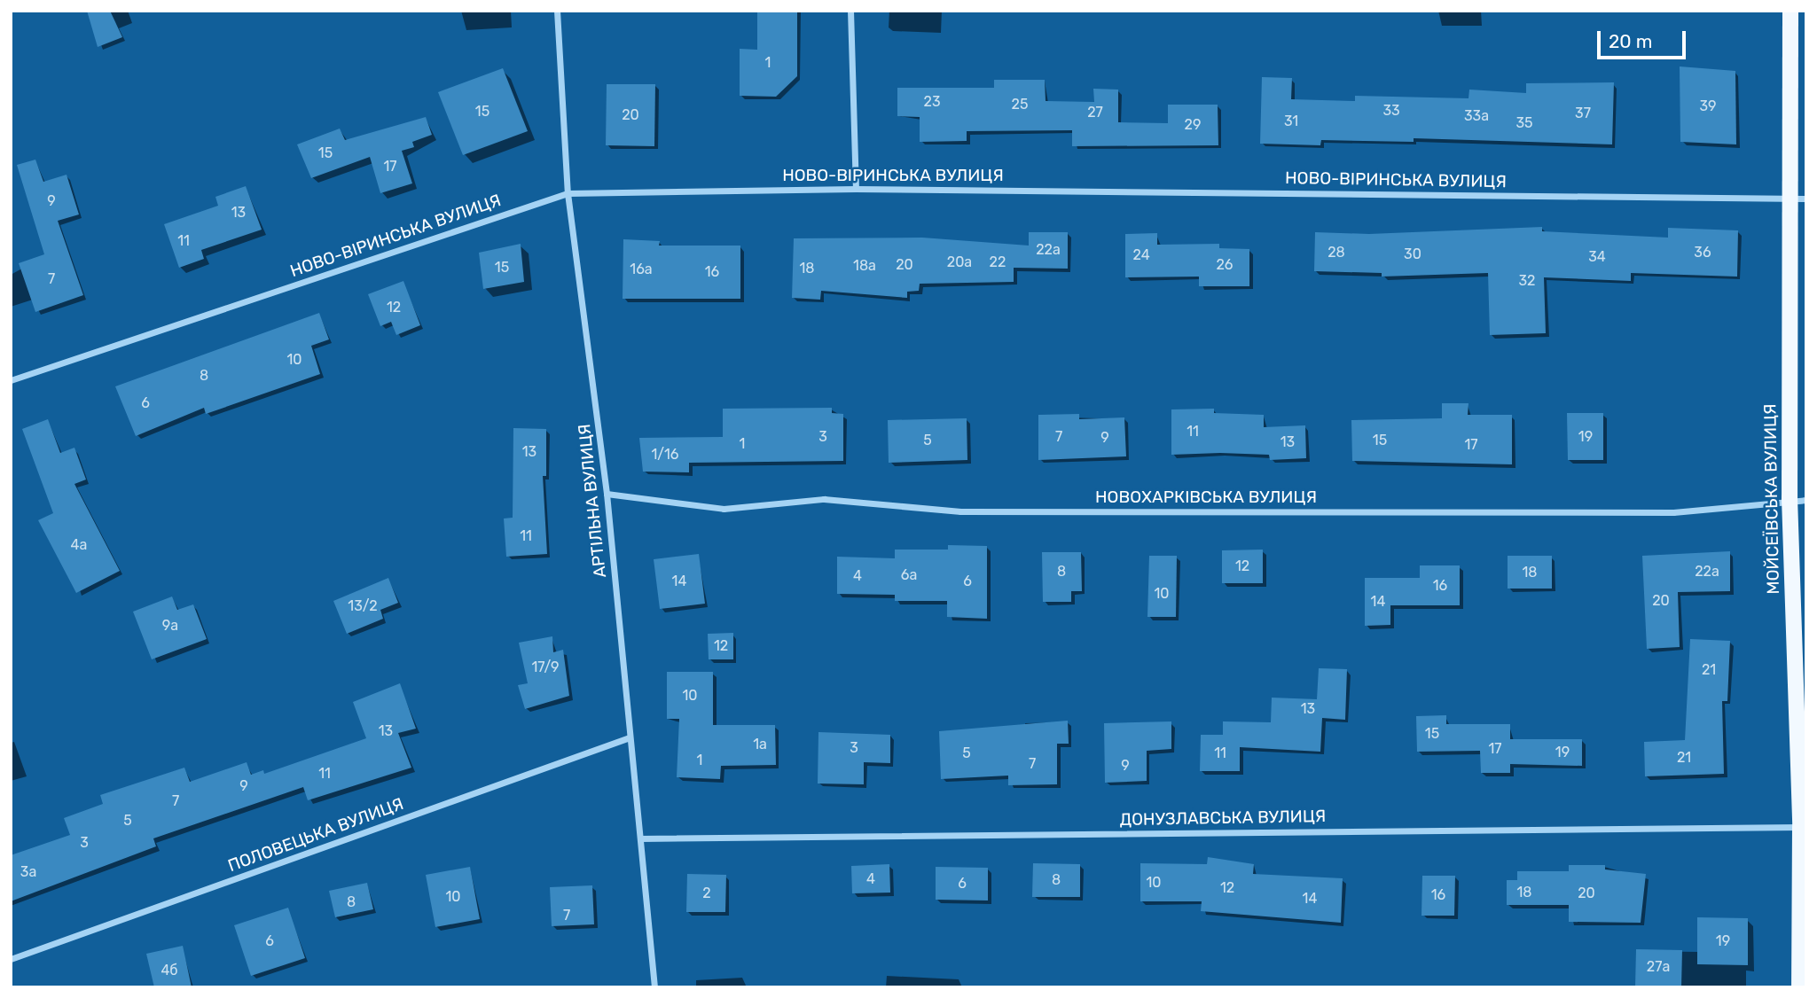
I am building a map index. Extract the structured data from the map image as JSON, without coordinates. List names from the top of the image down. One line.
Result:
{"streets":{"main road":["МОЙСЕЇВСЬКА ВУЛИЦЯ"],"street":["НОВО-ВІРИНСЬКА ВУЛИЦЯ","НОВОХАРКІВСЬКА ВУЛИЦЯ","АРТІЛЬНА ВУЛИЦЯ","ДОНУЗЛАВСЬКА ВУЛИЦЯ","ПОЛОВЕЦЬКА ВУЛИЦЯ"]},"crossings":[["НОВО-ВІРИНСЬКА ВУЛИЦЯ","МОЙСЕЇВСЬКА ВУЛИЦЯ"],["НОВО-ВІРИНСЬКА ВУЛИЦЯ","АРТІЛЬНА ВУЛИЦЯ"],["НОВОХАРКІВСЬКА ВУЛИЦЯ","МОЙСЕЇВСЬКА ВУЛИЦЯ"],["НОВОХАРКІВСЬКА ВУЛИЦЯ","АРТІЛЬНА ВУЛИЦЯ"],["МОЙСЕЇВСЬКА ВУЛИЦЯ","ДОНУЗЛАВСЬКА ВУЛИЦЯ"],["АРТІЛЬНА ВУЛИЦЯ","ДОНУЗЛАВСЬКА ВУЛИЦЯ"],["АРТІЛЬНА ВУЛИЦЯ","ПОЛОВЕЦЬКА ВУЛИЦЯ"]],"house_numbers":["1","23","25","39","33","15","27","37","20","33а","31","35","29","15","17","9","13","11","22а","28","36","30","24","34","20а","22","20","26","18а","15","18","16а","16","7","32","12","10","8","6","11","3","7","19","9","5","15","13","1","17","13","1/16","11","4а","12","8","22а","18","6а","4","14","6","16","10","20","14","13/2","9а","12","17/9","21","10","13","13","15","1а","3","17","19","5","11","21","1","7","9","11","9","7","5","3","3а","4","8","10","6","12","18","2","20","16","10","14","8","7","6","19","27а","4б"],"scale_bar":"20 m"}
